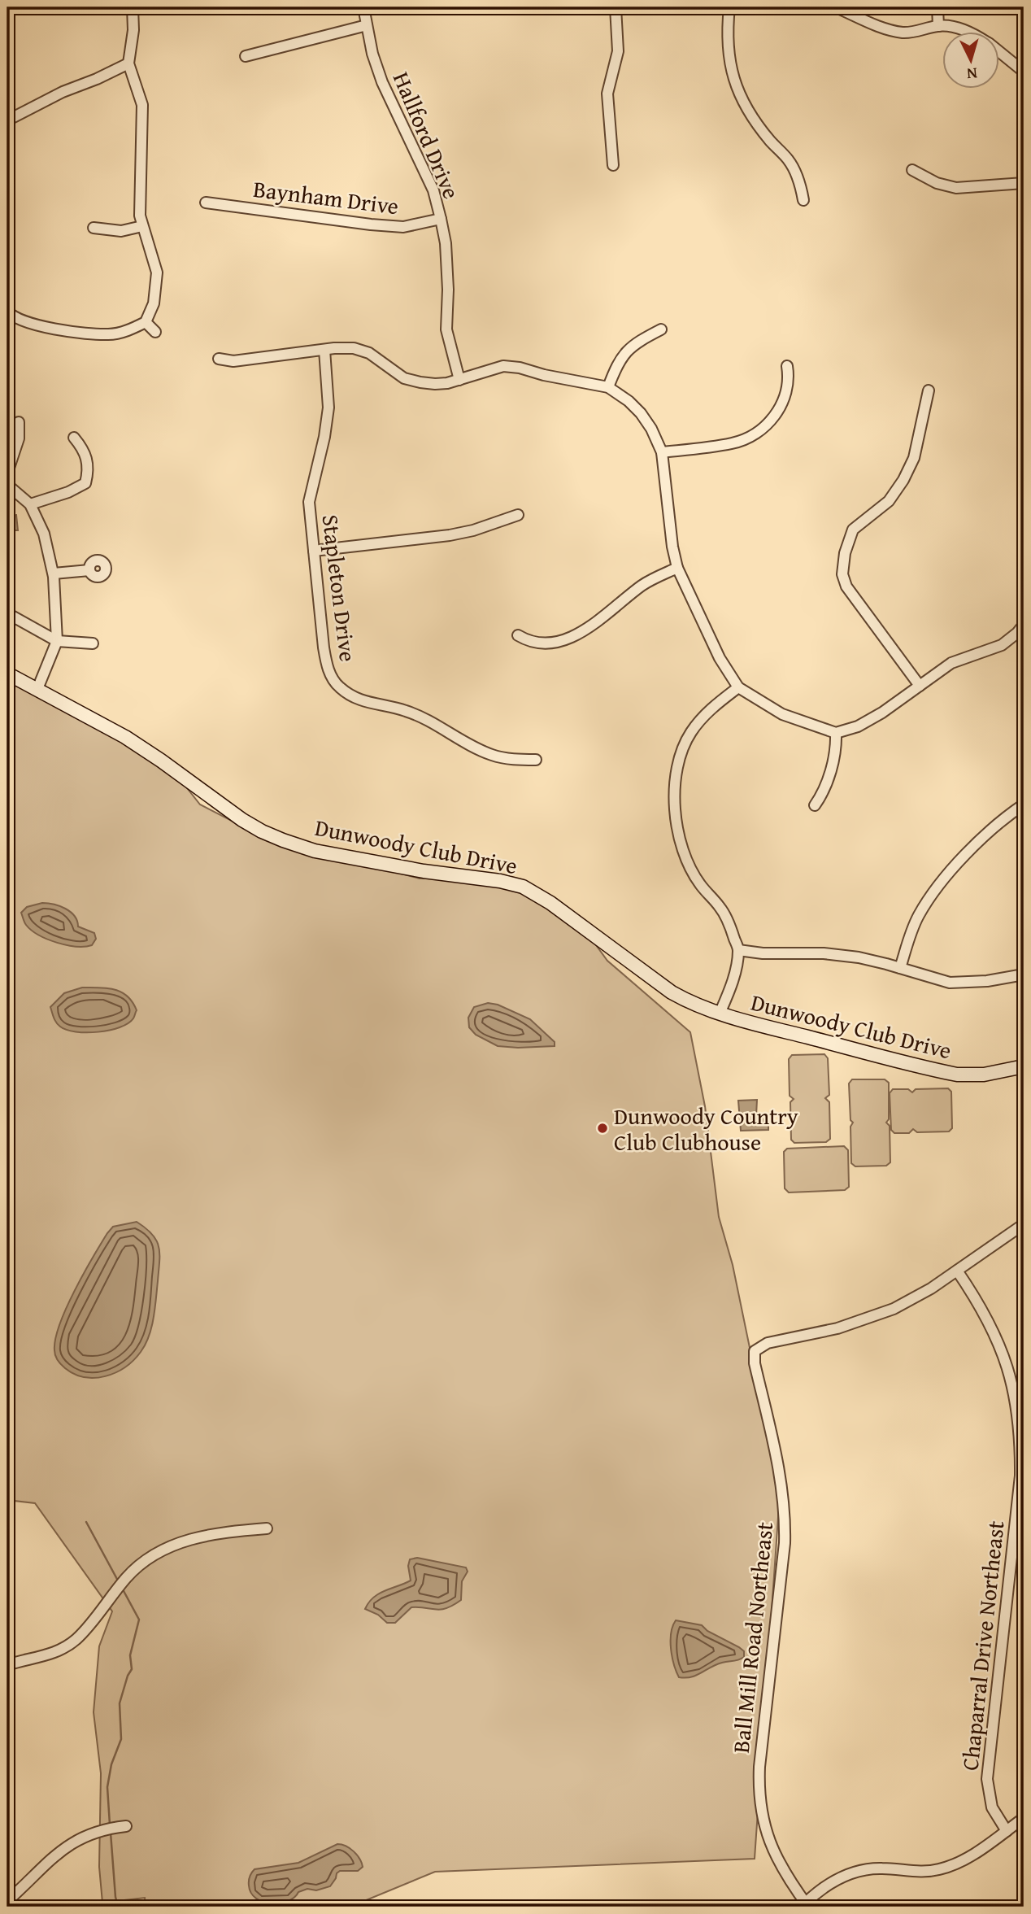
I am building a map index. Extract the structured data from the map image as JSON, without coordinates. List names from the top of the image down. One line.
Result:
{"streets":{"street":["Hallford Drive","Baynham Drive","Stapleton Drive","Dunwoody Club Drive","Ball Mill Road Northeast","Chaparral Drive Northeast"]},"crossings":[["Hallford Drive","Baynham Drive"],["Ball Mill Road Northeast","Chaparral Drive Northeast"]],"places":["Dunwoody Country Club Clubhouse"],"north":"bottom"}
